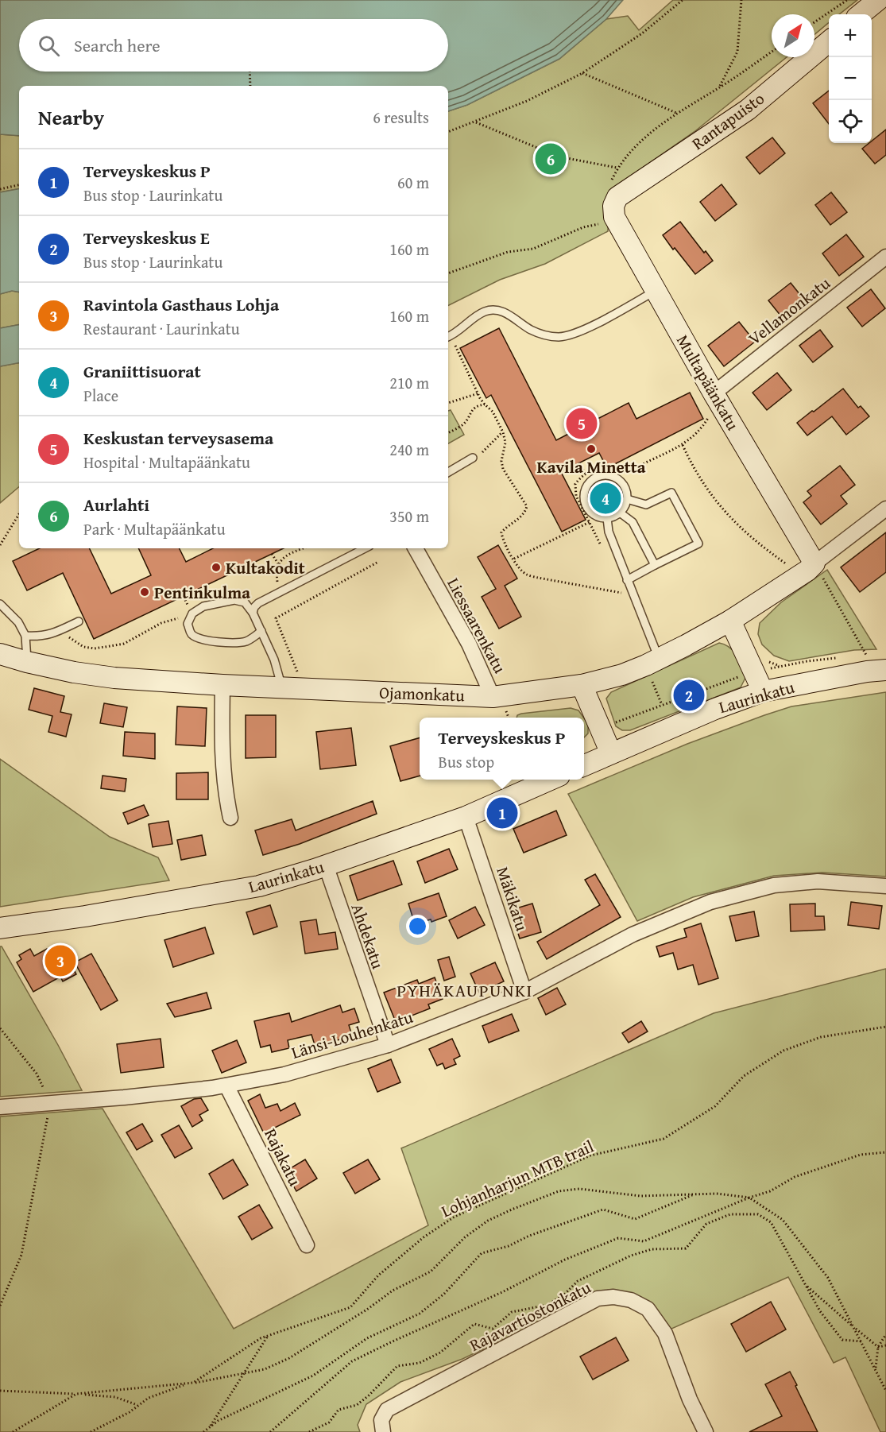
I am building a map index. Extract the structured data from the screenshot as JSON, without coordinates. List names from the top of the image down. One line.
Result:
{"streets":{"street":["Rantapuisto","Vellamonkatu","Multapäänkatu","Liessaarenkatu","Ojamonkatu","Laurinkatu","Mäkikatu","Ahdekatu","Länsi-Louhenkatu","Rajakatu","Rajavartiostonkatu"],"path":["Lohjanharjun MTB trail"]},"crossings":[["Rantapuisto","Multapäänkatu"],["Vellamonkatu","Multapäänkatu"],["Multapäänkatu","Ojamonkatu"],["Liessaarenkatu","Ojamonkatu"],["Laurinkatu","Mäkikatu"],["Laurinkatu","Ahdekatu"],["Mäkikatu","Länsi-Louhenkatu"],["Ahdekatu","Länsi-Louhenkatu"],["Länsi-Louhenkatu","Rajakatu"]],"districts":["PYHÄKAUPUNKI"],"places":["Kavila Minetta","Kultakodit","Pentinkulma"],"north":"top right","page":{"map_buttons":["+","−"],"search":"Search here","heading":["Nearby","6 results"],"pins":["6","5","4","2","1","3"],"list":[{"mark":"1","name":"Terveyskeskus P","note":"Bus stop · Laurinkatu","value":"60 m"},{"mark":"2","name":"Terveyskeskus E","note":"Bus stop · Laurinkatu","value":"160 m"},{"mark":"3","name":"Ravintola Gasthaus Lohja","note":"Restaurant · Laurinkatu","value":"160 m"},{"mark":"4","name":"Graniittisuorat","note":"Place","value":"210 m"},{"mark":"5","name":"Keskustan terveysasema","note":"Hospital · Multapäänkatu","value":"240 m"},{"mark":"6","name":"Aurlahti","note":"Park · Multapäänkatu","value":"350 m"}],"popup":["Terveyskeskus P","Bus stop"]}}
